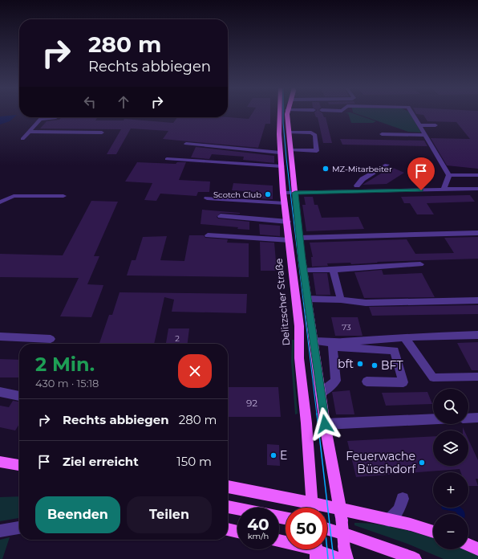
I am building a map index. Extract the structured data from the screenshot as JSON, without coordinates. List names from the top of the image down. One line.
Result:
{"streets":{"main road":["Delitzscher Straße"]},"places":["MZ-Mitarbeiter","Scotch Club","bft","BFT","E","Feuerwache Büschdorf"],"house_numbers":["73","2","92"],"page":{"turn":["280 m","Rechts abbiegen"],"heading":["2 Min.","430 m · 15:18"],"map_buttons":["+","−"],"list":[{"name":"Rechts abbiegen","value":"280 m"},{"name":"Ziel erreicht","value":"150 m"}],"buttons":["Beenden","Teilen"],"speed":"40 km/h","limit":"50"}}
